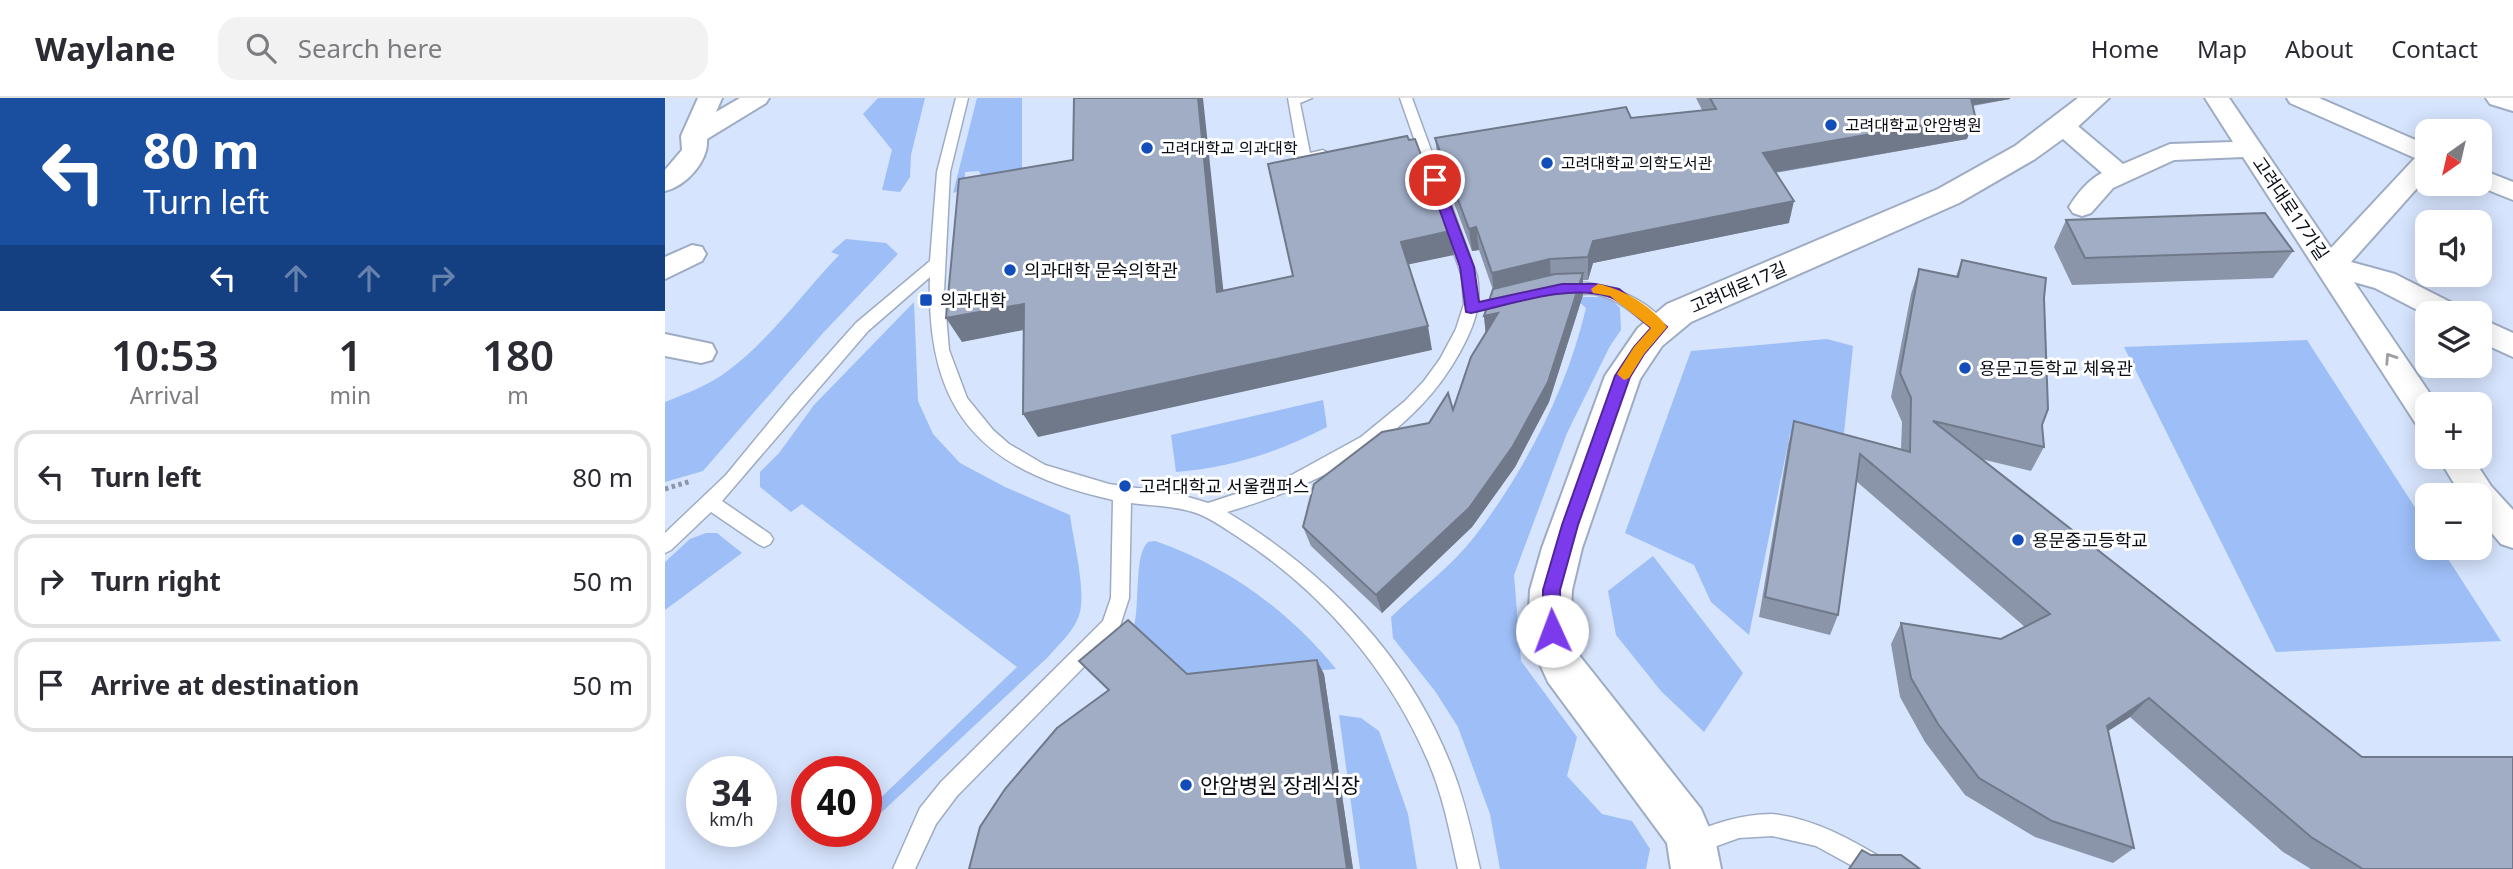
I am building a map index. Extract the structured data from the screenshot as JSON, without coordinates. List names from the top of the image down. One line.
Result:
{"streets":{"street":["고려대로17가길","고려대로17길"]},"places":{"other":["고려대학교 안암병원","고려대학교 의과대학","고려대학교 의학도서관","의과대학 문숙의학관","용문고등학교 체육관","고려대학교 서울캠퍼스","용문중고등학교","안암병원 장례식장"],"transit":["의과대학"]},"north":"bottom left","page":{"header":"Waylane","search":"Search here","nav":["Home","Map","About","Contact"],"turn":["80 m","Turn left"],"map_buttons":["+","−"],"eta":["10:53","Arrival","1","min","180","m"],"list":[{"name":"Turn left","value":"80 m"},{"name":"Turn right","value":"50 m"},{"name":"Arrive at destination","value":"50 m"}],"speed":"34 km/h","limit":"40"}}
